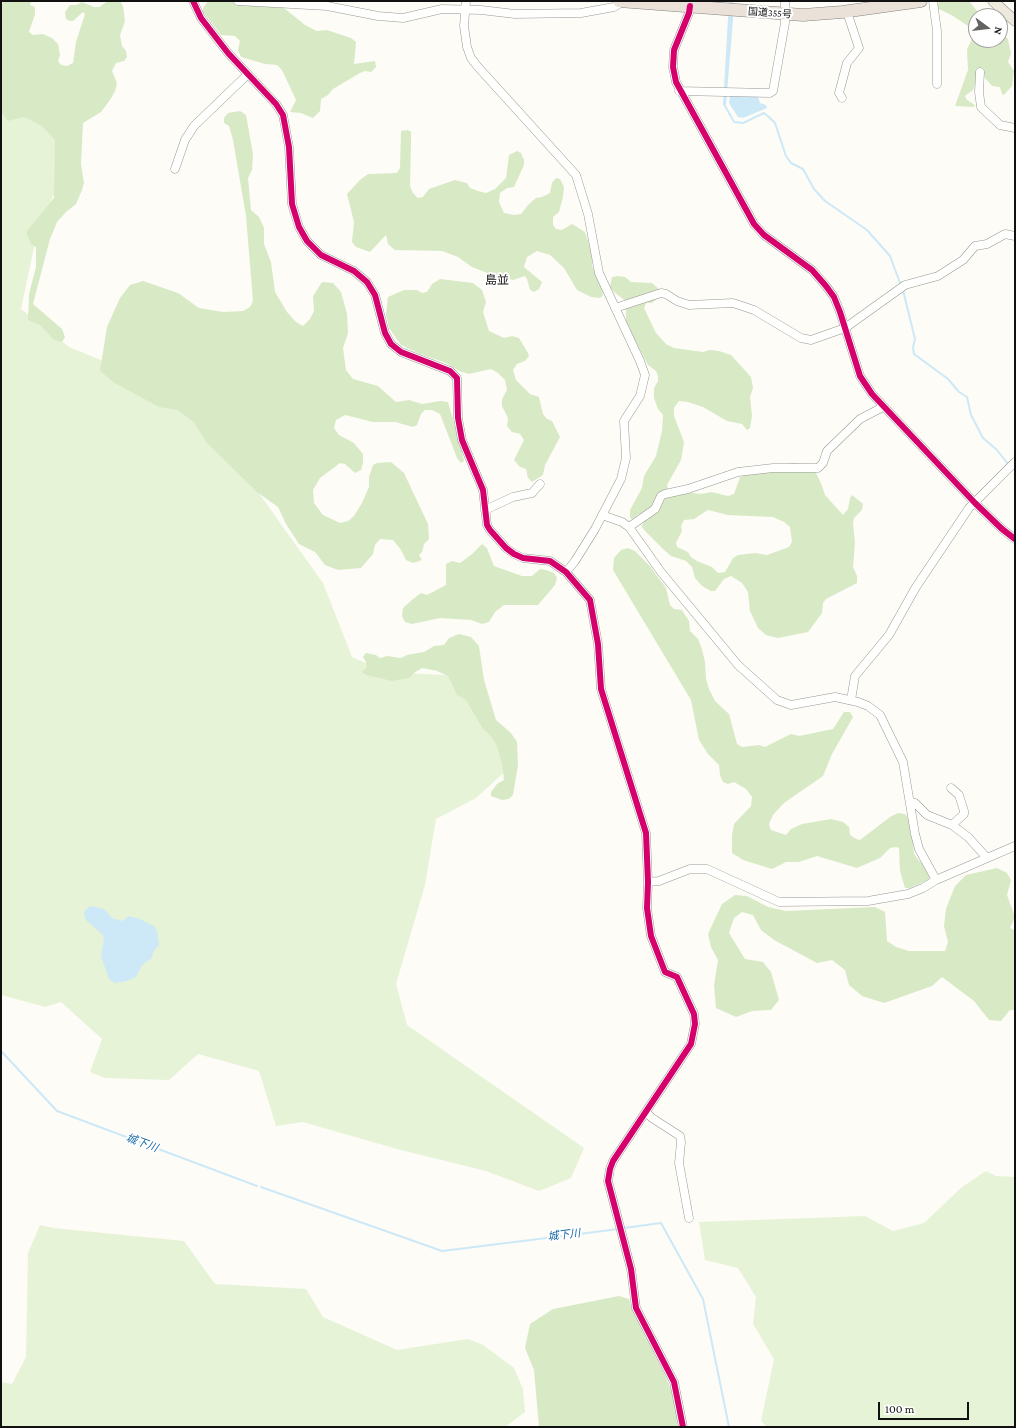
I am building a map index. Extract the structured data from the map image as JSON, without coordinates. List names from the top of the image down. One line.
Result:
{"streets":{"highway":["国道355号"]},"districts":["島並"],"water":["城下川"],"scale_bar":"100 m","north":"right"}
